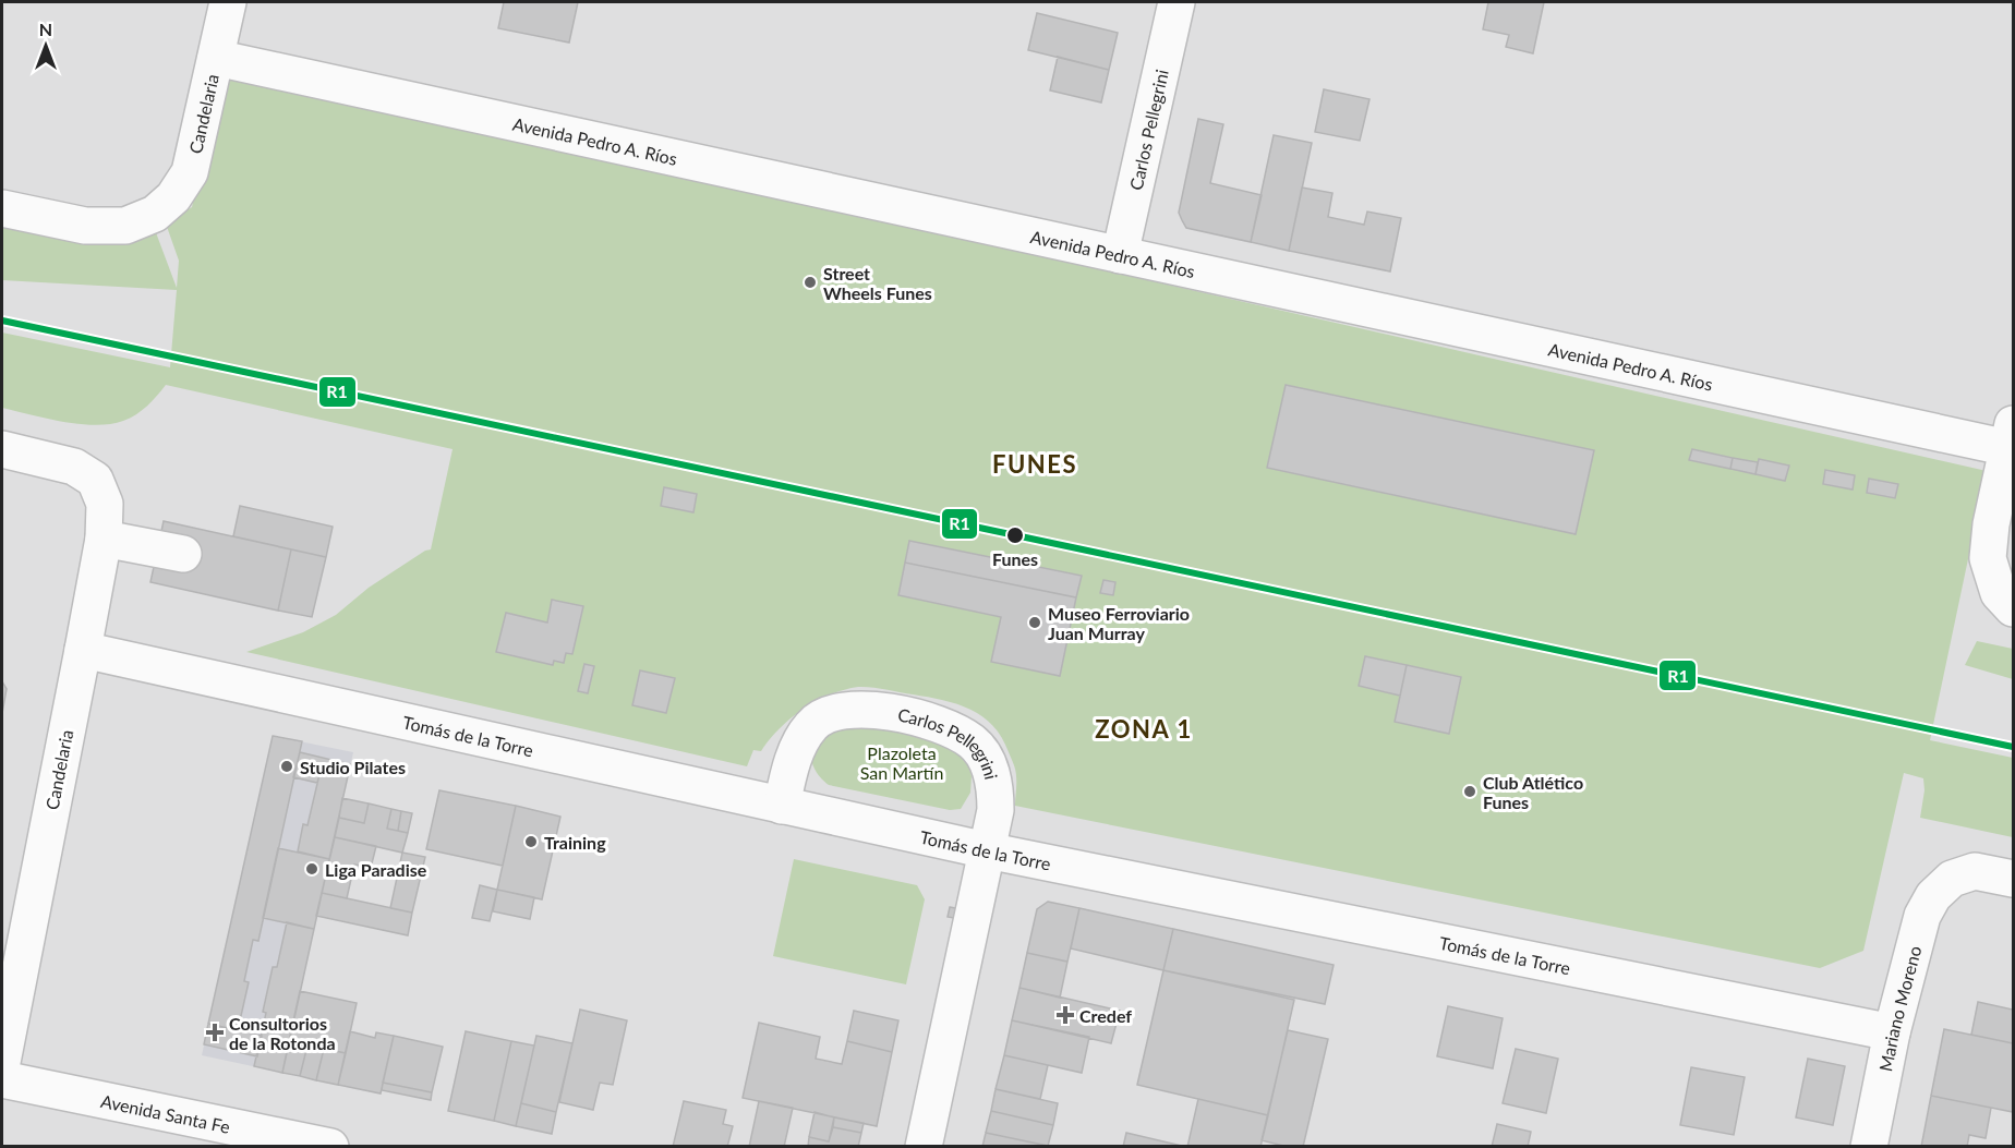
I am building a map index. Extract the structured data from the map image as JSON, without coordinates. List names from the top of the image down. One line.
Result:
{"streets":{"street":["Candelaria","Carlos Pellegrini","Avenida Pedro A. Ríos","Tomás de la Torre","Mariano Moreno","Avenida Santa Fe"]},"crossings":[["Candelaria","Avenida Pedro A. Ríos"],["Candelaria","Tomás de la Torre"],["Carlos Pellegrini","Avenida Pedro A. Ríos"],["Carlos Pellegrini","Tomás de la Torre"],["Tomás de la Torre","Mariano Moreno"]],"districts":["FUNES","ZONA 1"],"parks":["Plazoleta San Martín"],"places":{"other":["Street Wheels Funes","Funes","Museo Ferroviario Juan Murray","Studio Pilates","Club Atlético Funes","Training","Liga Paradise"],"health":["Credef","Consultorios de la Rotonda"]},"lines":["transit line R1"],"north":"top"}
